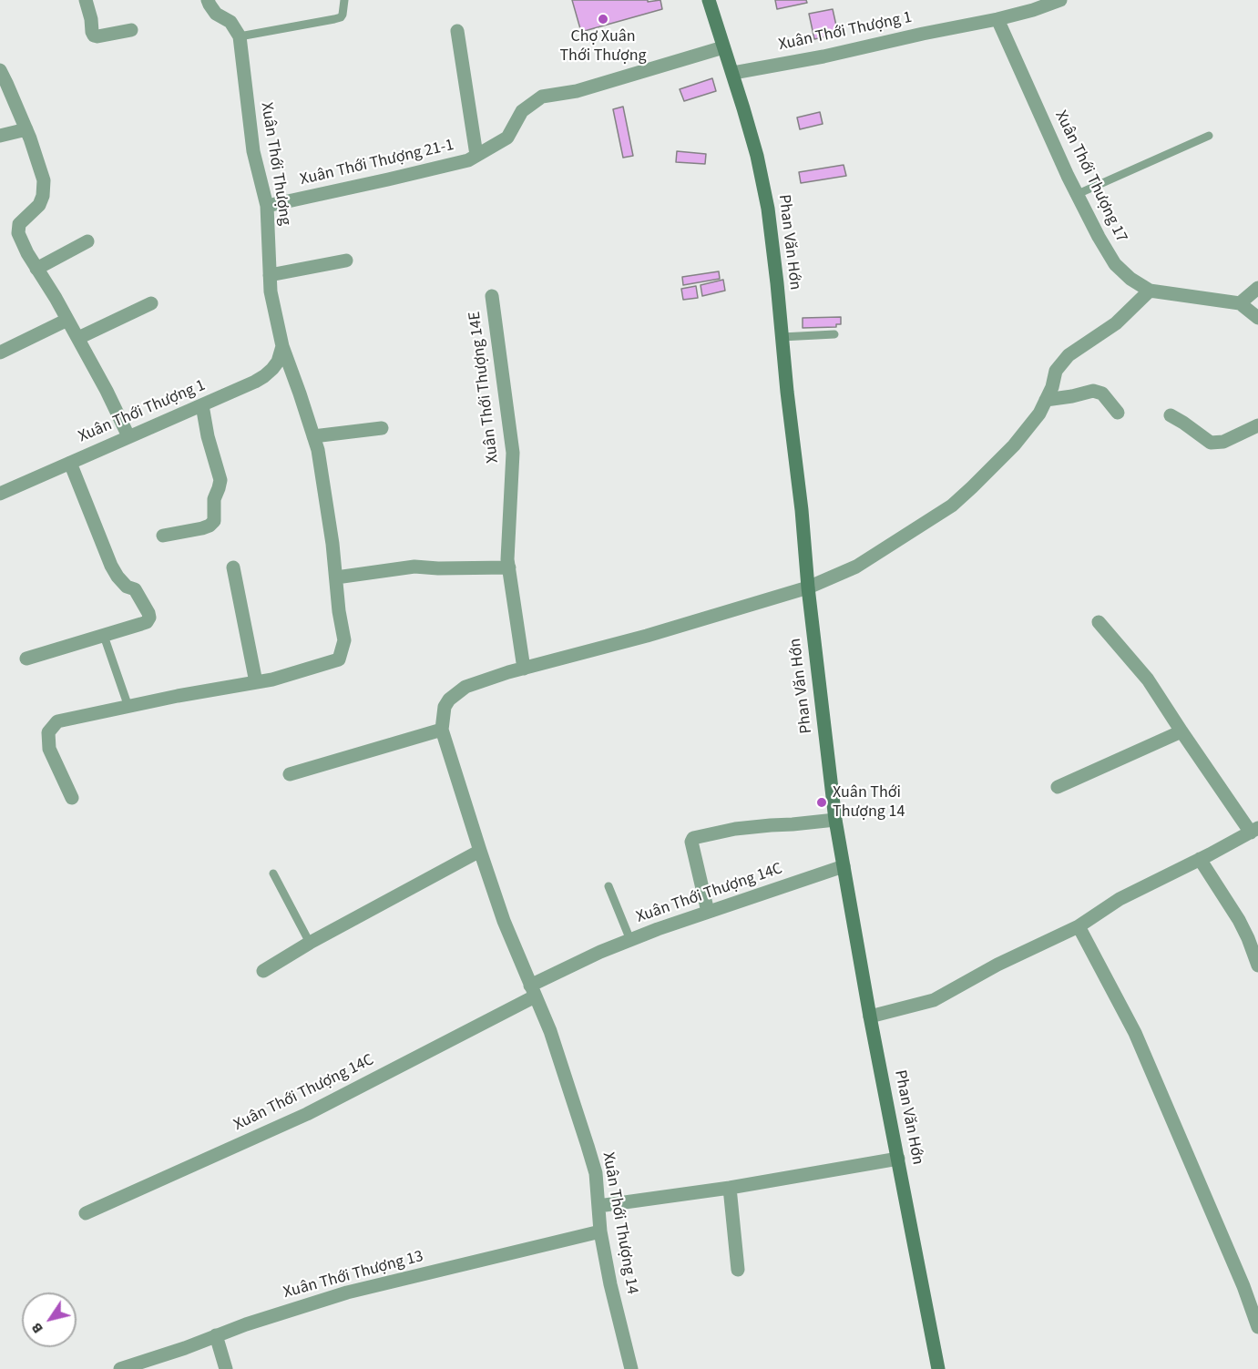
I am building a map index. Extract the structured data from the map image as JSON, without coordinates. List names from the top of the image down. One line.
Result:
{"streets":{"main road":["Phan Văn Hớn"],"street":["Xuân Thới Thượng 1","Xuân Thới Thượng 21-1","Xuân Thới Thượng","Xuân Thới Thượng 17","Xuân Thới Thượng 14E","Xuân Thới Thượng 14C","Xuân Thới Thượng 14","Xuân Thới Thượng 13"]},"crossings":[["Xuân Thới Thượng 1","Xuân Thới Thượng"],["Xuân Thới Thượng 1","Xuân Thới Thượng 17"],["Xuân Thới Thượng 1","Phan Văn Hớn"],["Xuân Thới Thượng 21-1","Xuân Thới Thượng"],["Xuân Thới Thượng 21-1","Phan Văn Hớn"],["Xuân Thới Thượng 17","Xuân Thới Thượng 14"],["Phan Văn Hớn","Xuân Thới Thượng 14C"],["Phan Văn Hớn","Xuân Thới Thượng 14"],["Xuân Thới Thượng 14E","Xuân Thới Thượng 14"],["Xuân Thới Thượng 14C","Xuân Thới Thượng 14"],["Xuân Thới Thượng 14","Xuân Thới Thượng 13"]],"places":["Chợ Xuân Thới Thượng","Xuân Thới Thượng 14"],"north":"bottom left"}
